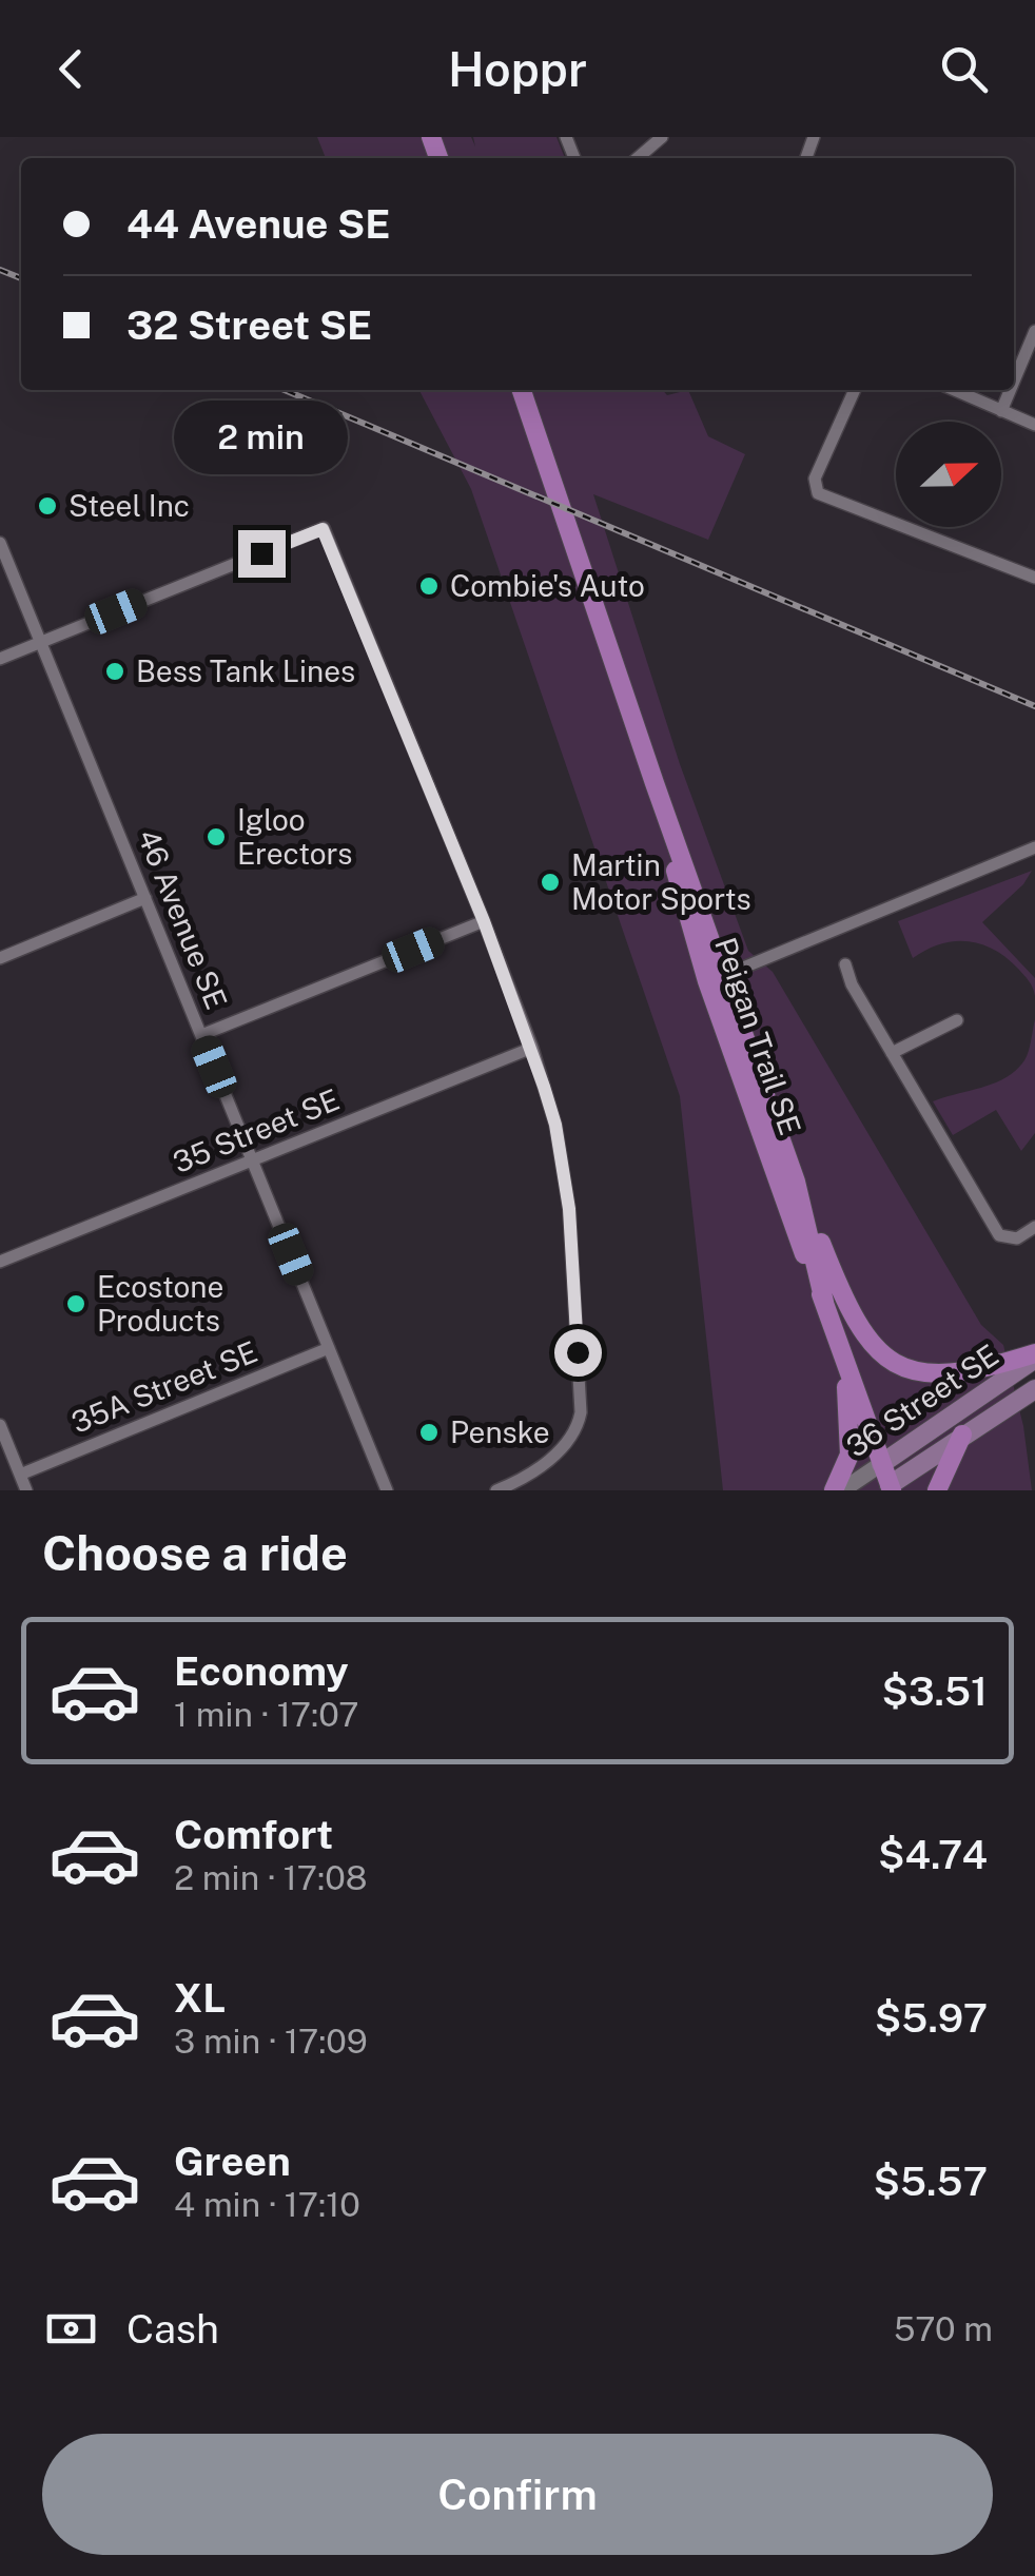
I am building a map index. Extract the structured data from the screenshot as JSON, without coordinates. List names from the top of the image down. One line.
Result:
{"streets":{"main road":["Peigan Trail SE","36 Street SE"],"street":["46 Avenue SE","35 Street SE","35A Street SE"]},"crossings":[["46 Avenue SE","35 Street SE"],["46 Avenue SE","35A Street SE"],["Peigan Trail SE","36 Street SE"]],"places":["Steel Inc","Combie's Auto","Bess Tank Lines","Igloo Erectors","Martin Motor Sports","Ecostone Products","Penske"],"north":"right","page":{"header":"Hoppr","banner":["44 Avenue SE","32 Street SE"],"bubble":"2 min","heading":"Choose a ride","list":[{"name":"Economy","note":"1 min · 17:07","value":"$3.51"},{"name":"Comfort","note":"2 min · 17:08","value":"$4.74"},{"name":"XL","note":"3 min · 17:09","value":"$5.97"},{"name":"Green","note":"4 min · 17:10","value":"$5.57"}],"pay":["Cash","570 m"],"buttons":"Confirm"}}
